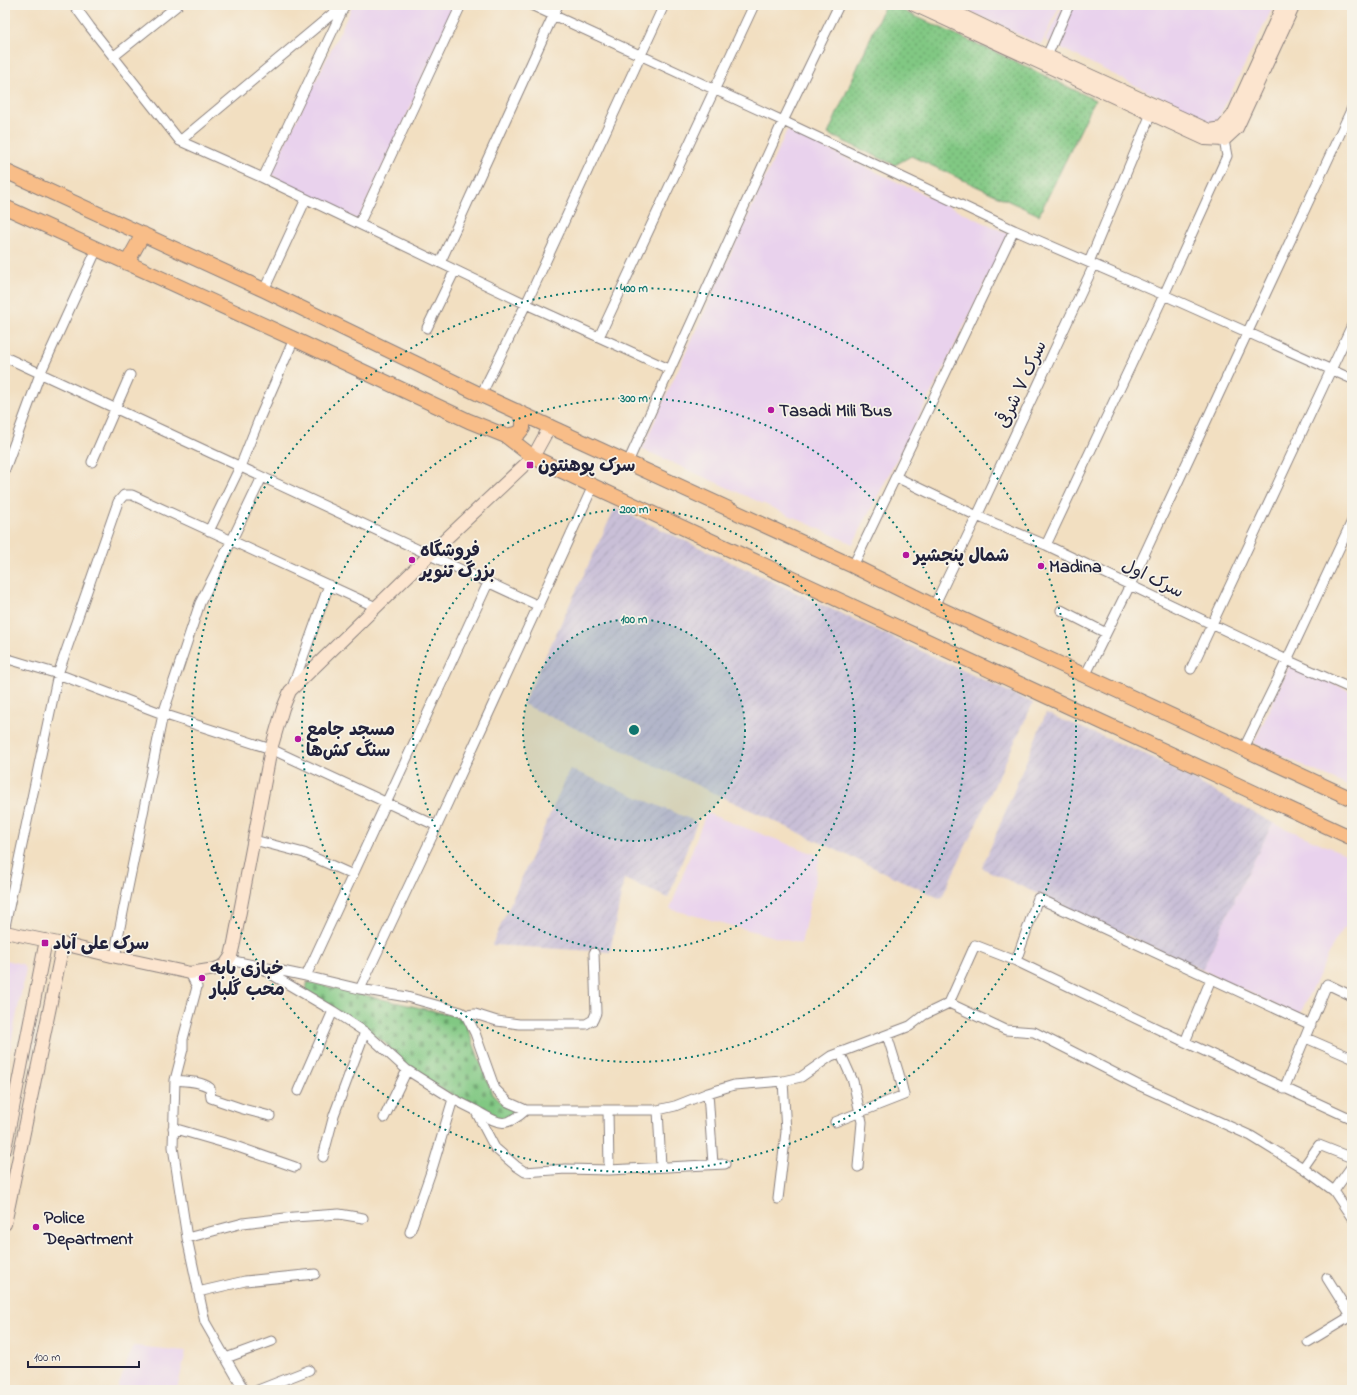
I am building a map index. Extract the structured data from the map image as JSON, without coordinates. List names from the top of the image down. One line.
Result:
{"streets":{"street":["سرک ۷ شرقی","سرک‌ اول"]},"crossings":[["سرک ۷ شرقی","سرک‌ اول"]],"places":{"other":["Tasadi Mili Bus","شمال پنجشیر","فروشگاه بزرگ تنویر","Madina","مسجد جامع سنگ کش‌ها","خبازی بابه محب گلبار","Police Department"],"transit":["سرک پوهنتون","سرک علی آباد"]},"scale_bar":"100 m","rings":["400 m","300 m","200 m","100 m"]}
